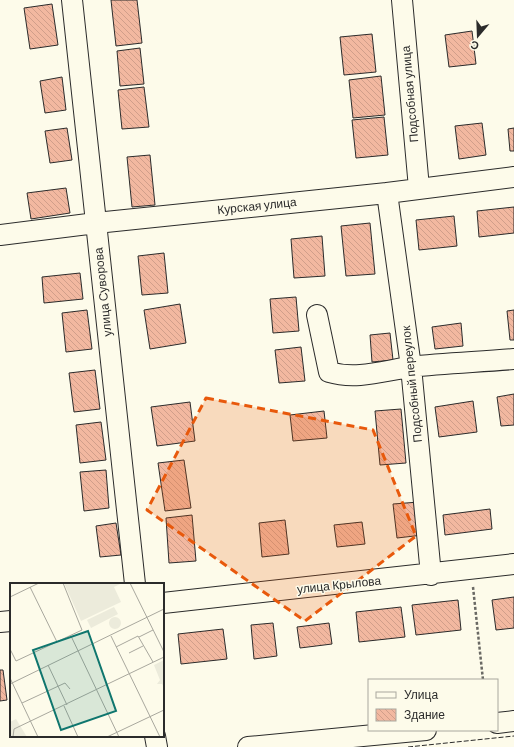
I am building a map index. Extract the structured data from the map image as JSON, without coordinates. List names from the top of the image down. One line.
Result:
{"streets":{"street":["Подсобная улица","Курская улица","улица Суворова","Подсобный переулок","улица Крылова"]},"crossings":[["Подсобная улица","Курская улица"],["Курская улица","улица Суворова"],["Курская улица","Подсобный переулок"],["Подсобный переулок","улица Крылова"]],"legend":["Улица","Здание"],"north":"bottom"}
